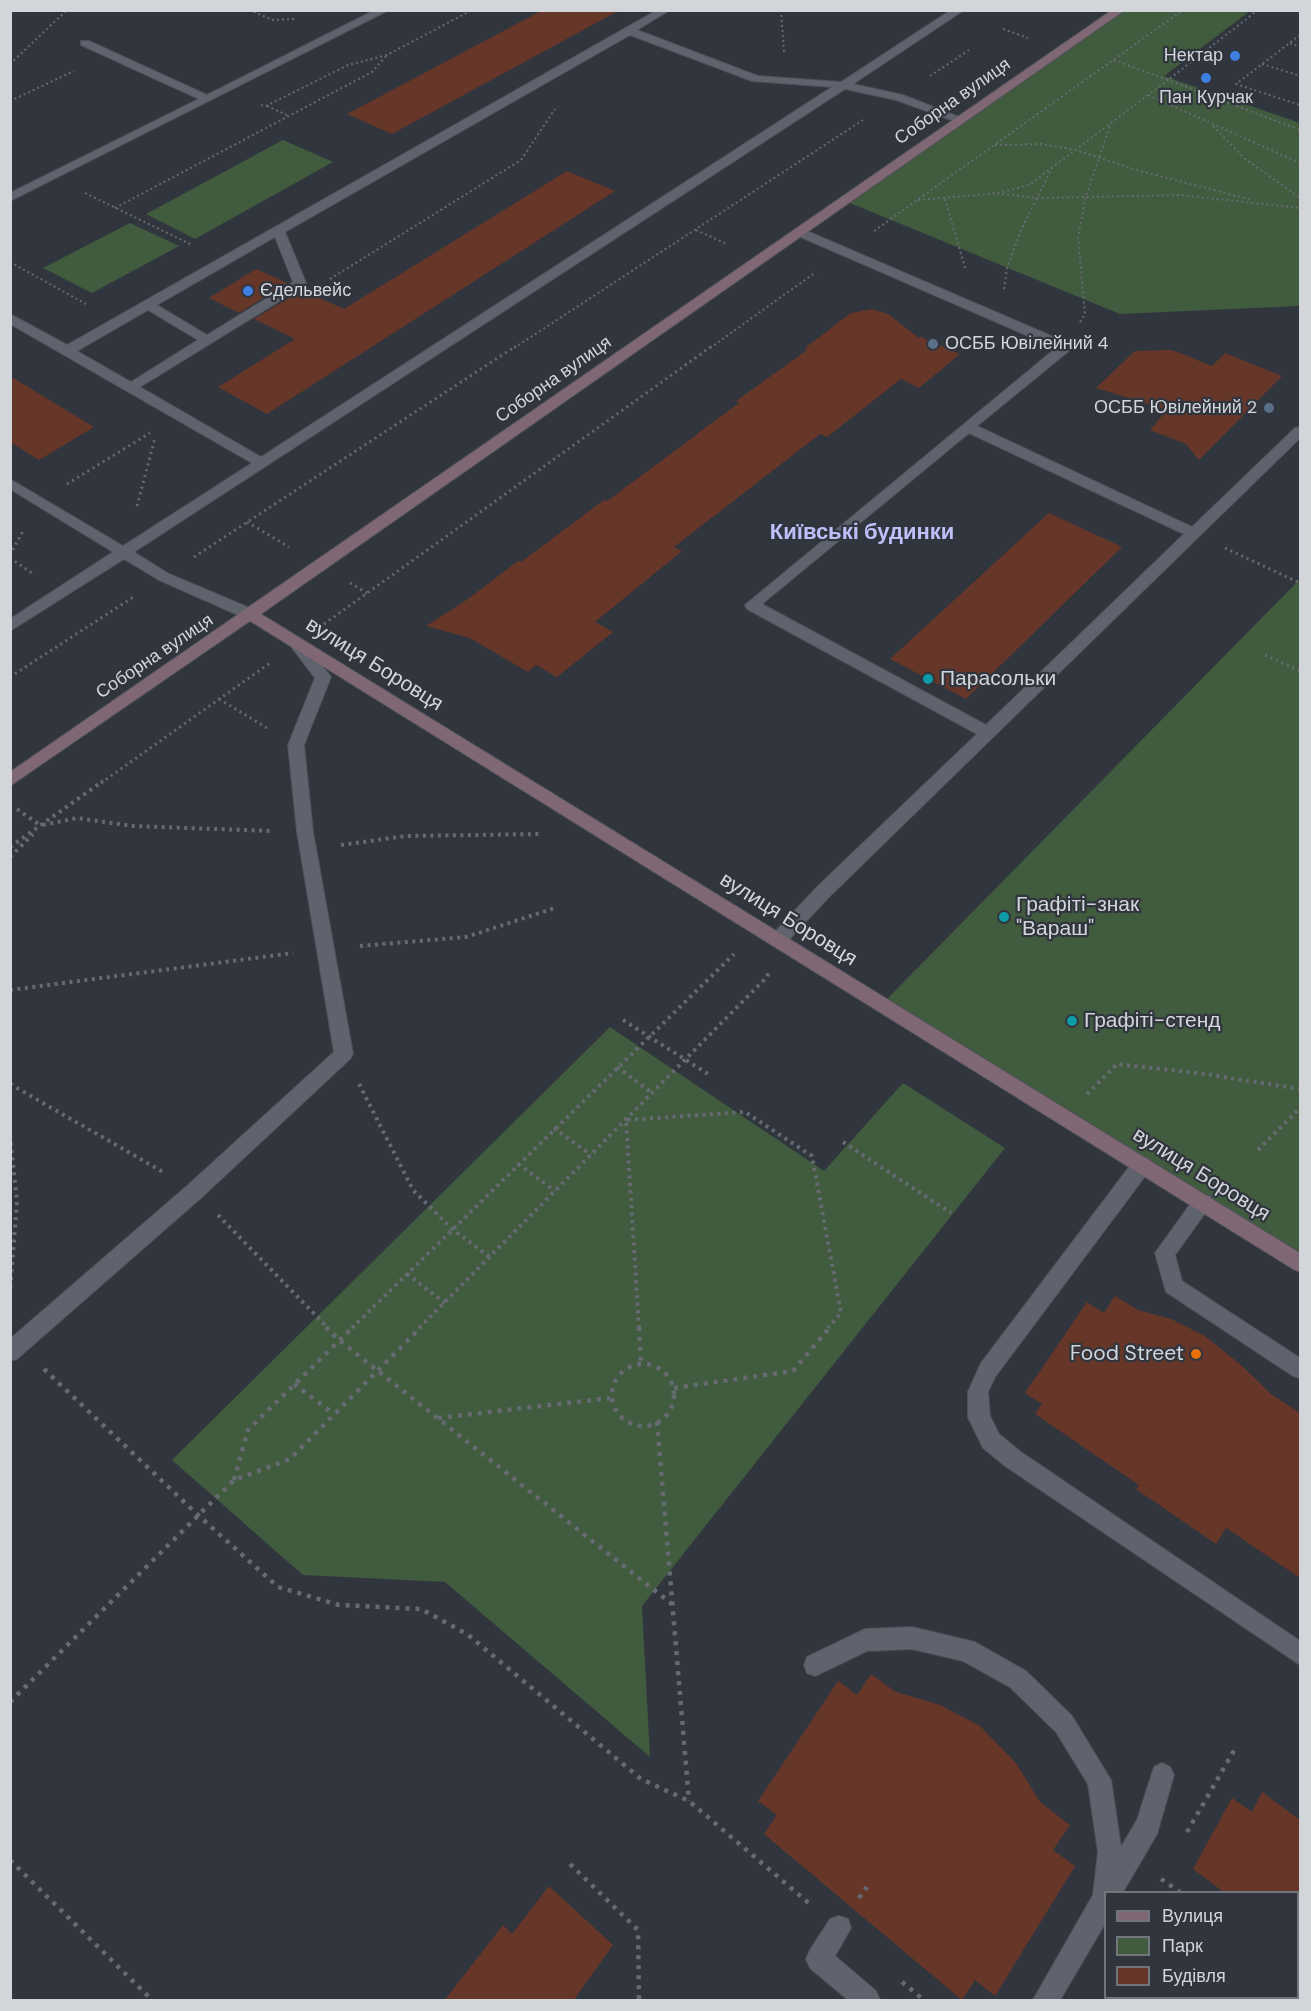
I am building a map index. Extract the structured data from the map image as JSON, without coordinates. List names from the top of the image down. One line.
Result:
{"streets":{"main road":["Соборна вулиця","вулиця Боровця"]},"crossings":[["Соборна вулиця","вулиця Боровця"]],"districts":["Київські будинки"],"places":["Нектар","Пан Курчак","Єдельвейс","ОСББ Ювілейний 4","ОСББ Ювілейний 2","Парасольки","Графіті-знак \"Вараш\"","Графіті-стенд","Food Street"],"legend":["Вулиця","Парк","Будівля"]}
